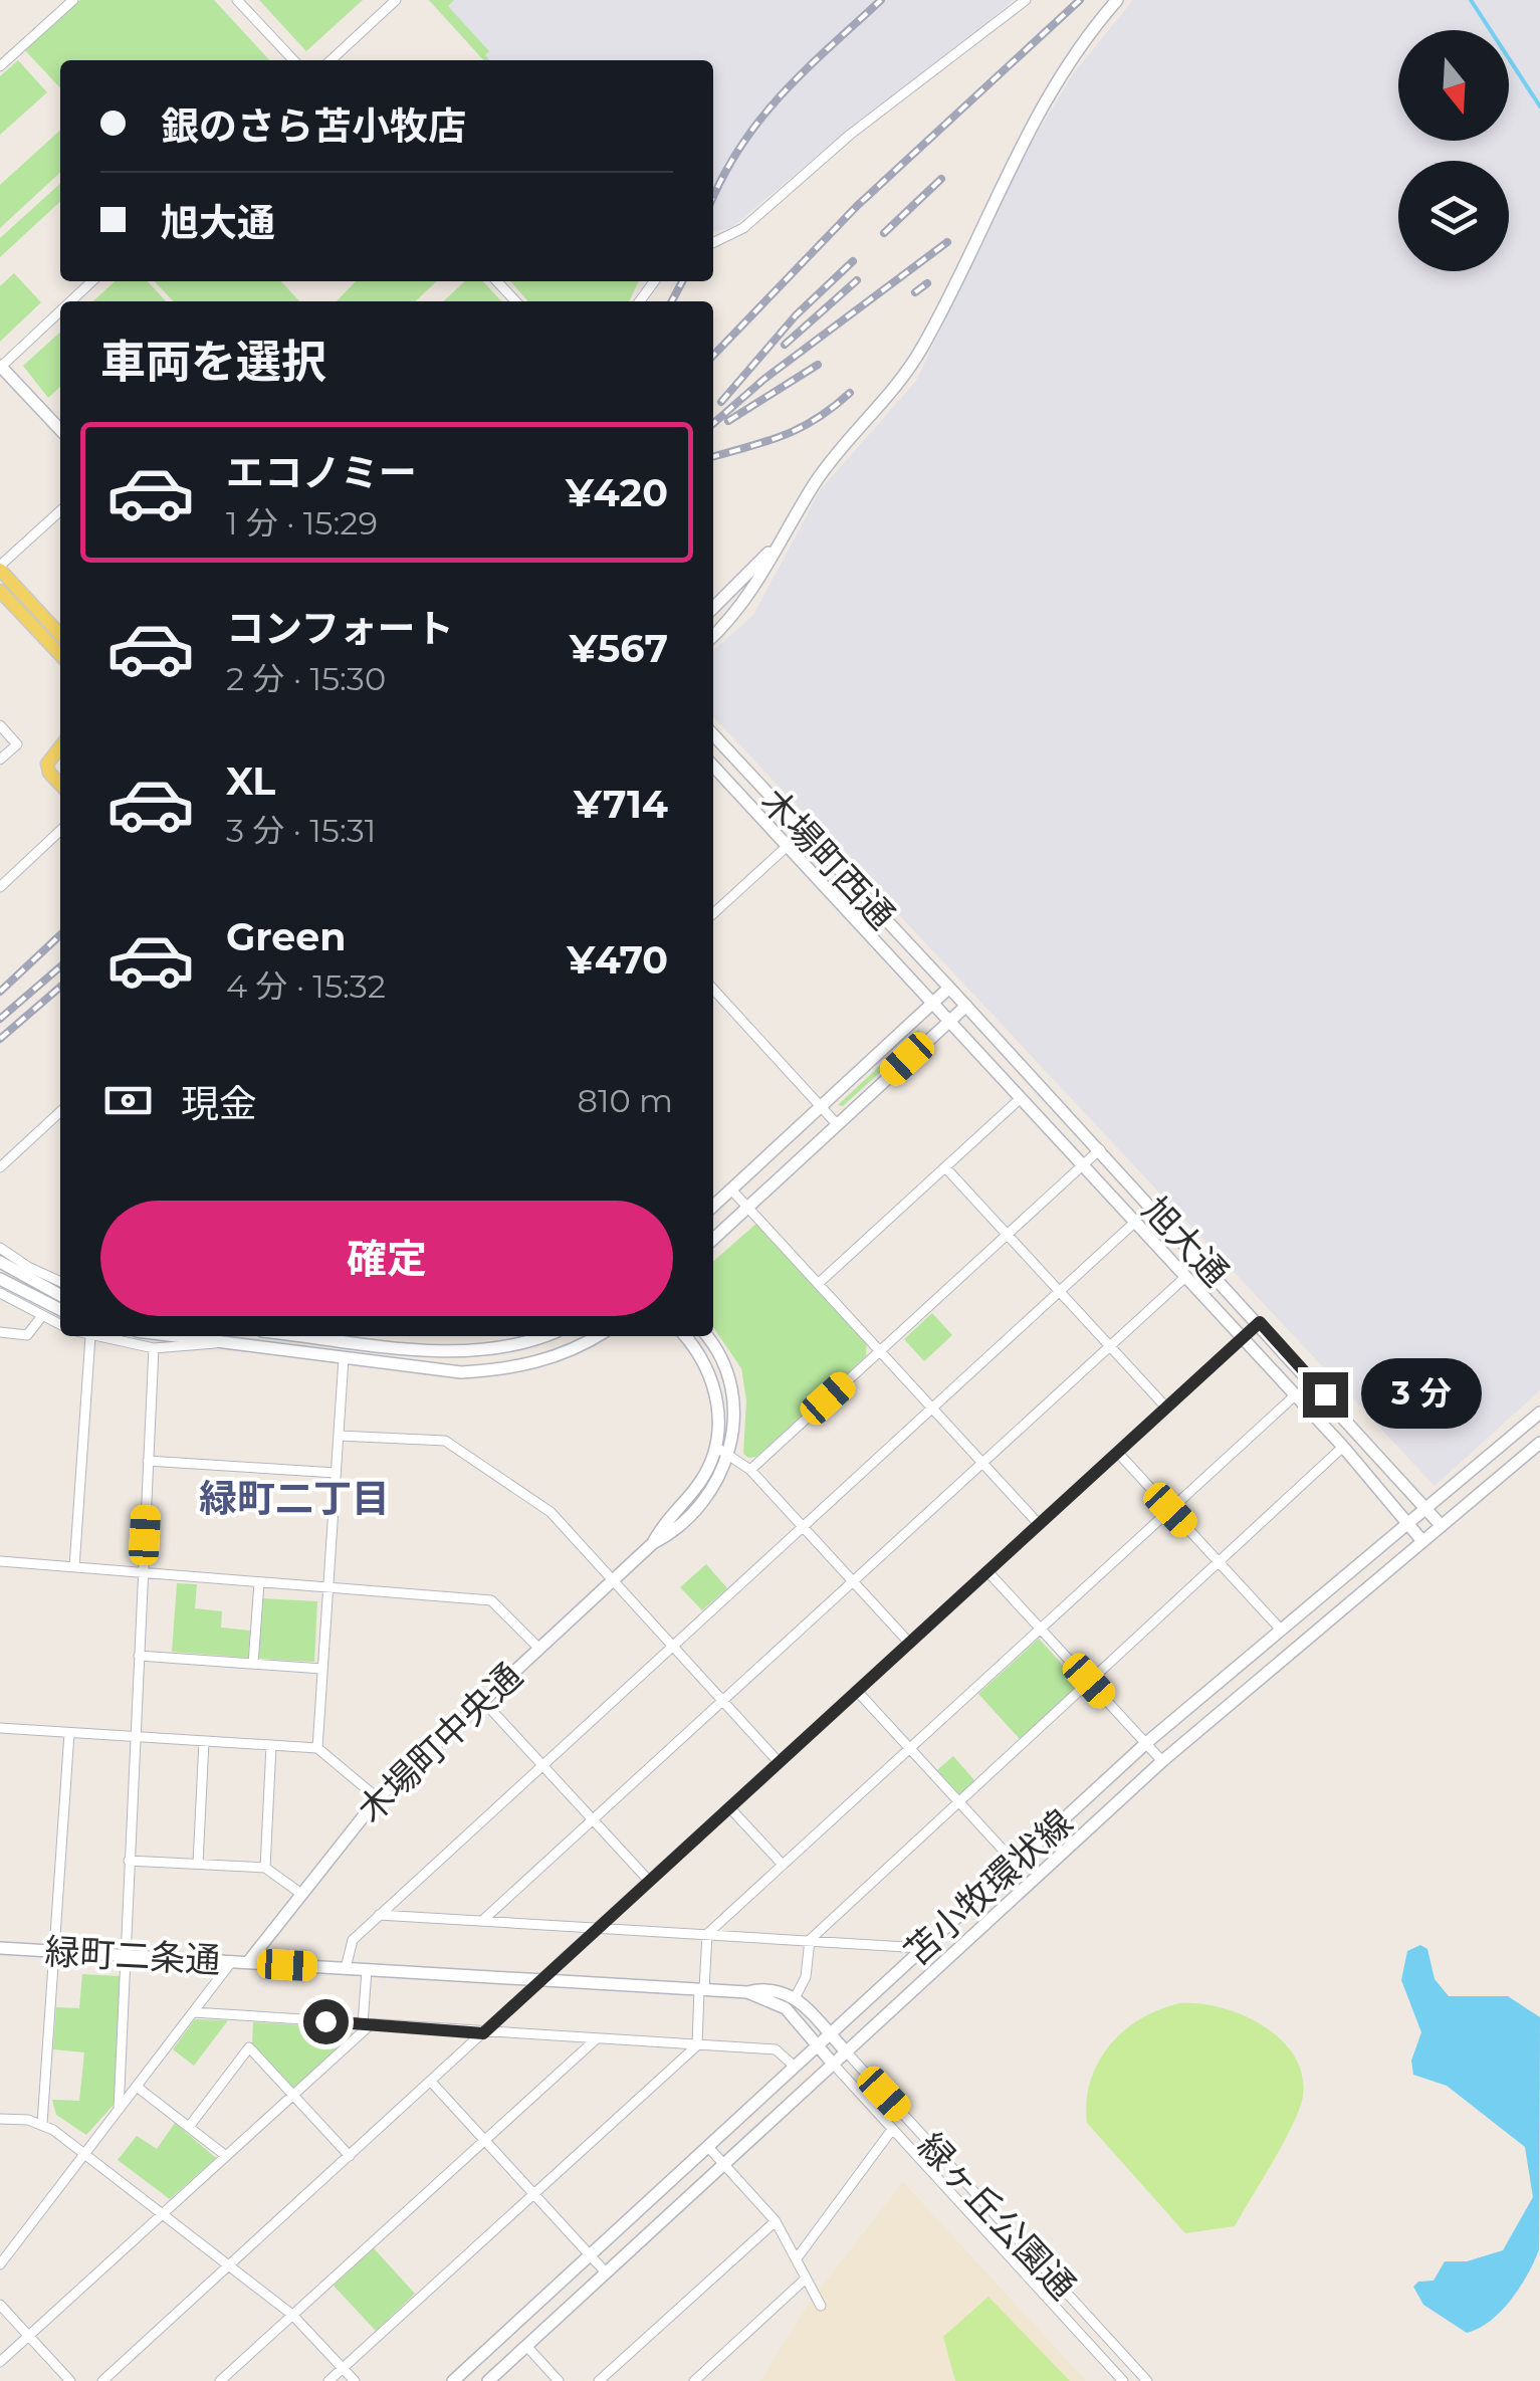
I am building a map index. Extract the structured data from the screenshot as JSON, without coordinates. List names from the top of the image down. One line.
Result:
{"streets":{"street":["木場町西通","旭大通","木場町中央通","苫小牧環状線","緑町二条通","緑ヶ丘公園通"]},"crossings":[["木場町西通","旭大通"],["旭大通","苫小牧環状線"],["木場町中央通","緑町二条通"],["苫小牧環状線","緑町二条通"],["苫小牧環状線","緑ヶ丘公園通"],["緑町二条通","緑ヶ丘公園通"]],"districts":["緑町二丁目"],"north":"bottom","page":{"banner":["銀のさら苫小牧店","旭大通"],"heading":"車両を選択","list":[{"name":"エコノミー","note":"1 分 · 15:29","value":"¥420"},{"name":"コンフォート","note":"2 分 · 15:30","value":"¥567"},{"name":"XL","note":"3 分 · 15:31","value":"¥714"},{"name":"Green","note":"4 分 · 15:32","value":"¥470"}],"pay":["現金","810 m"],"buttons":"確定","bubble":"3 分"}}
